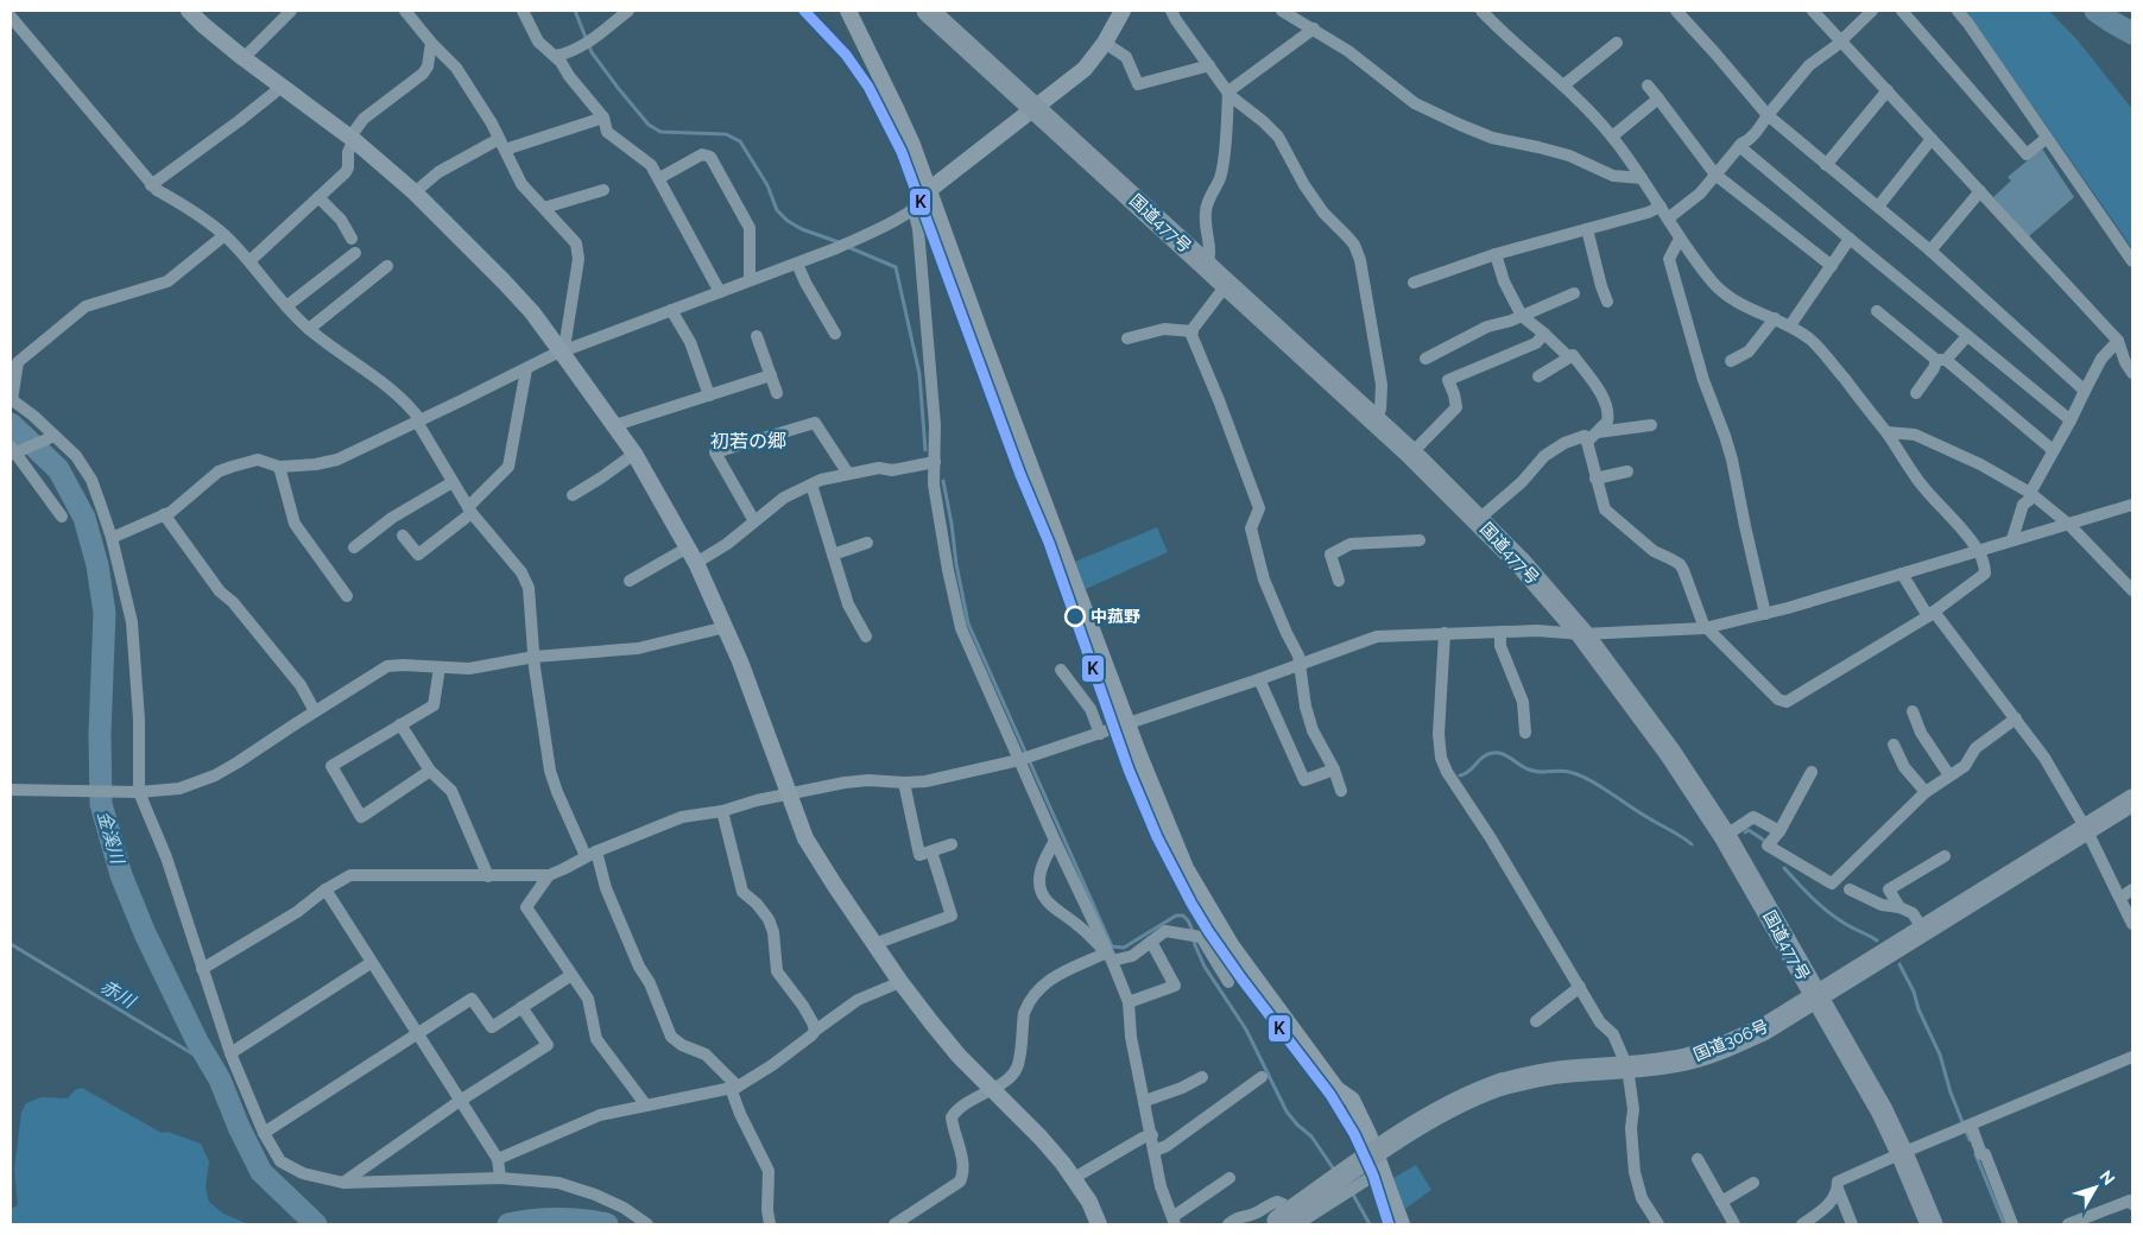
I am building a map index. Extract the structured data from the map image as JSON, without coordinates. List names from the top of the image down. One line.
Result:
{"streets":{"highway":["国道477号","国道306号"]},"crossings":[["国道477号","国道306号"]],"districts":["初若の郷"],"water":["金溪川","赤川"],"places":["中菰野"],"lines":["transit line K"],"north":"top right"}
